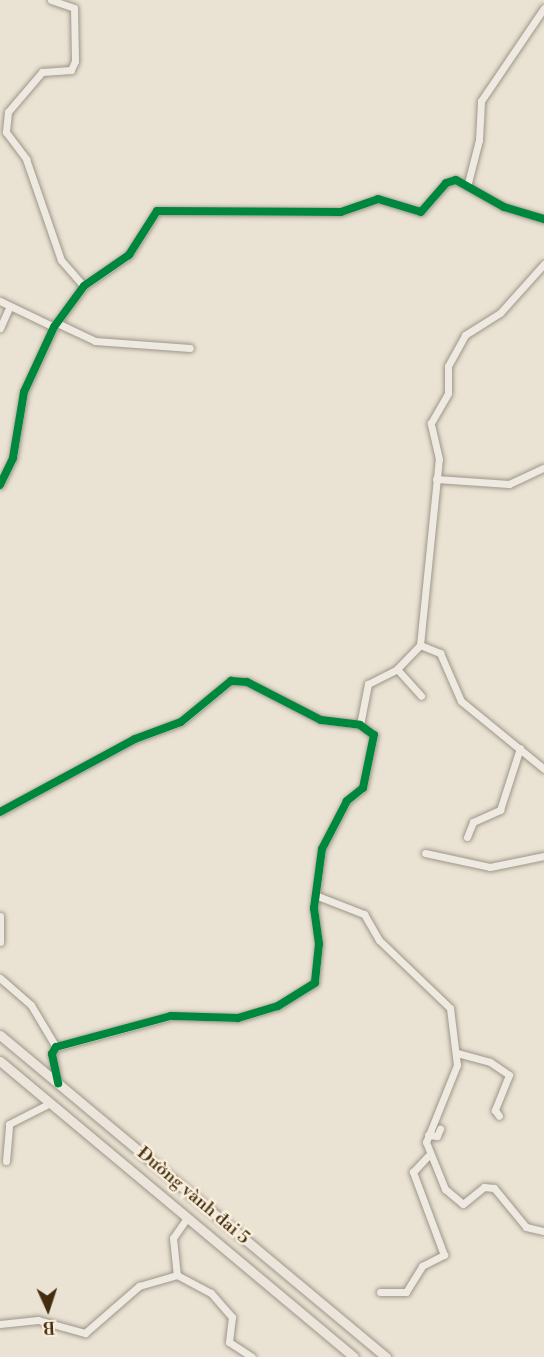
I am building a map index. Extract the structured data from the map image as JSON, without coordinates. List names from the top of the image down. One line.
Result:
{"streets":{"main road":["Đường vành đai 5"]},"north":"bottom"}
